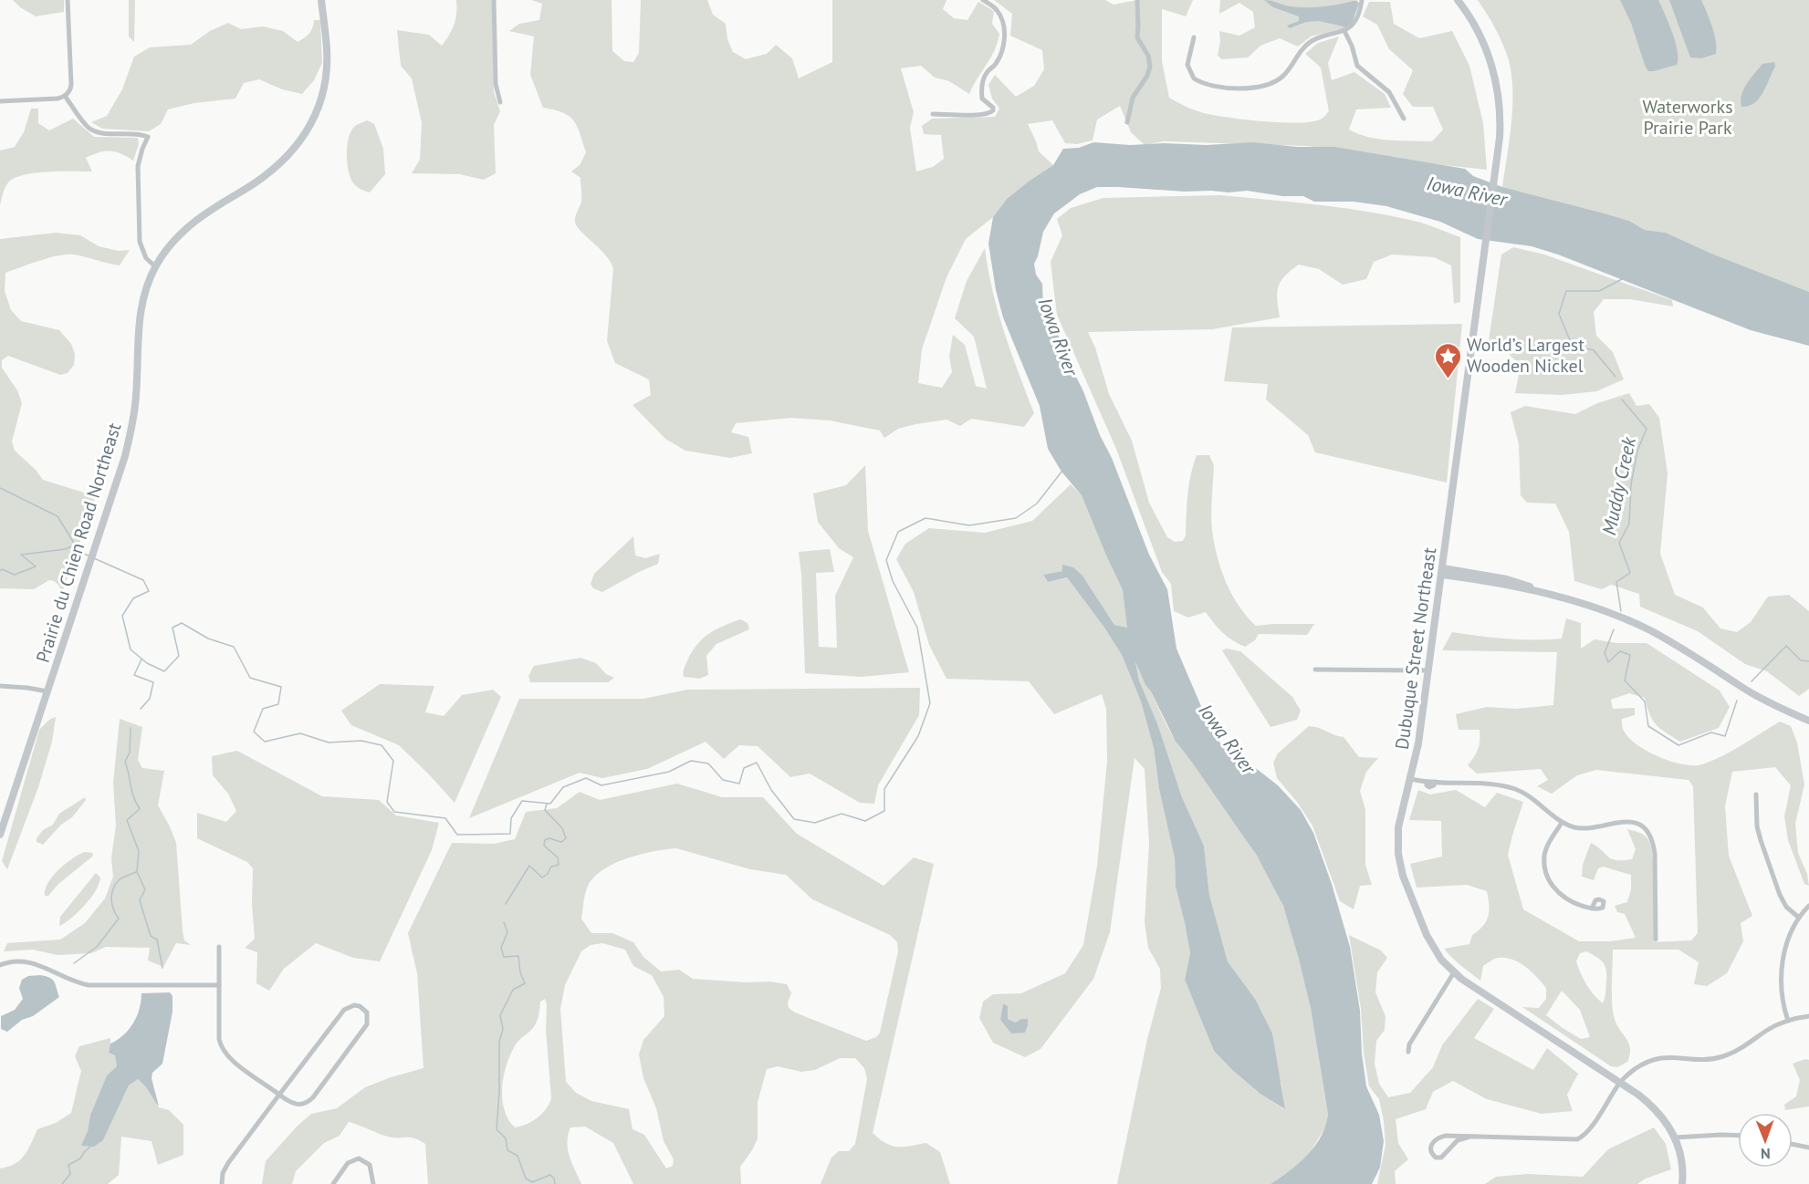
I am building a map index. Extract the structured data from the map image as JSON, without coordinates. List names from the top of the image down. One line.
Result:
{"streets":{"main road":["Prairie du Chien Road Northeast","Dubuque Street Northeast"]},"water":["Iowa River","Muddy Creek"],"parks":["Waterworks Prairie Park"],"places":{"place":["World’s Largest Wooden Nickel"]},"north":"bottom"}
